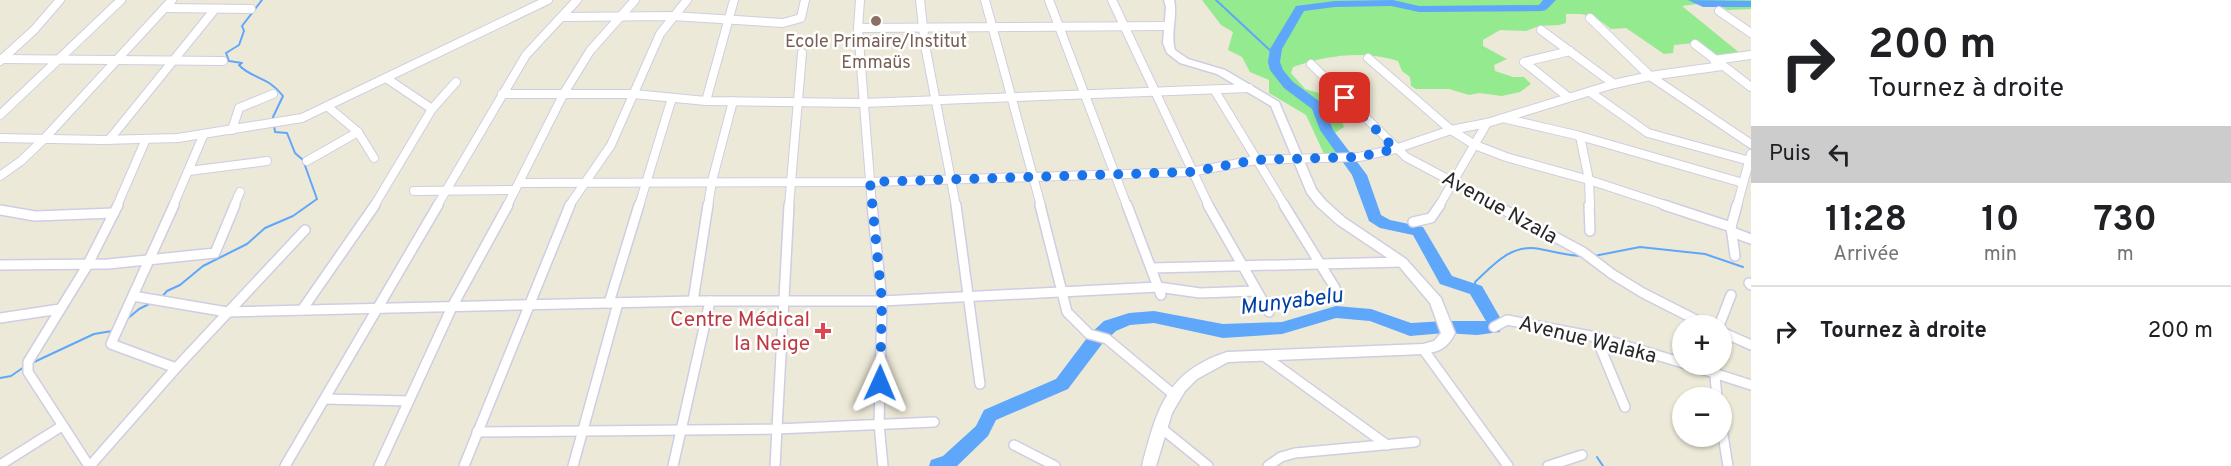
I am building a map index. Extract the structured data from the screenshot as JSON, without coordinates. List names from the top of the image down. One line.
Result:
{"streets":{"street":["Avenue Nzala","Avenue Walaka"]},"water":["Munyabelu"],"places":{"other":["Ecole Primaire/Institut Emmaüs"],"health":["Centre Médical la Neige"]},"page":{"turn":["200 m","Tournez à droite"],"then":"Puis","eta":["11:28","Arrivée","10","min","730","m"],"list":[{"name":"Tournez à droite","value":"200 m"}],"map_buttons":["+","−"]}}
